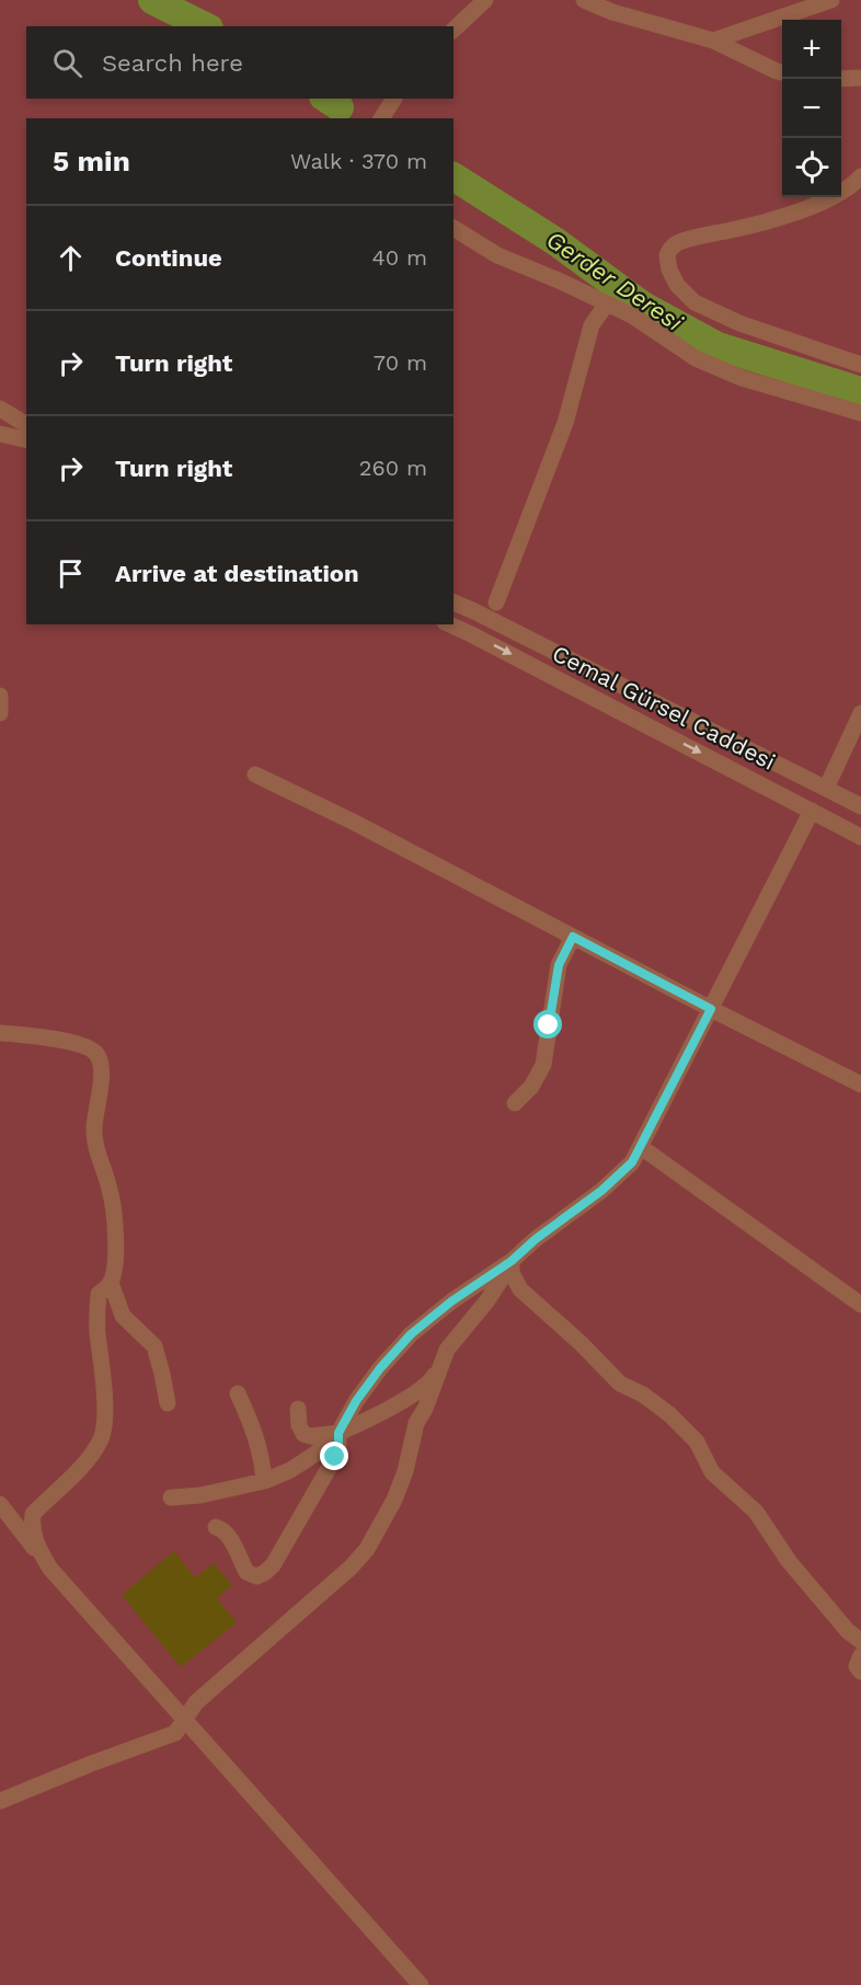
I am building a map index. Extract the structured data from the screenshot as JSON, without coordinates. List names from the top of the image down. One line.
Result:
{"streets":{"street":["Cemal Gürsel Caddesi"]},"water":["Gerder Deresi"],"page":{"map_buttons":["+","−"],"search":"Search here","heading":["5 min","Walk · 370 m"],"list":[["Continue","40 m"],["Turn right","70 m"],["Turn right","260 m"],"Arrive at destination"]}}
